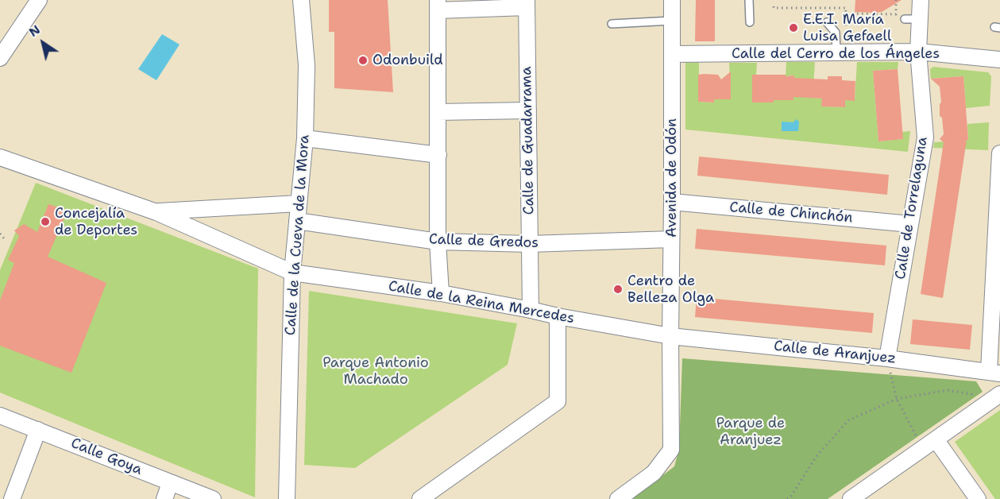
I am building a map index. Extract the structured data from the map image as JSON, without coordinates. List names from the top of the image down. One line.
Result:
{"streets":{"street":["Calle del Cerro de los Ángeles","Calle de Guadarrama","Avenida de Odón","Calle de Torrelaguna","Calle de Chinchón","Calle de la Cueva de la Mora","Calle de Gredos","Calle de la Reina Mercedes","Calle de Aranjuez","Calle Goya"]},"crossings":[["Calle del Cerro de los Ángeles","Avenida de Odón"],["Calle del Cerro de los Ángeles","Calle de Torrelaguna"],["Calle de Guadarrama","Calle de Gredos"],["Calle de Guadarrama","Calle de la Reina Mercedes"],["Avenida de Odón","Calle de Chinchón"],["Avenida de Odón","Calle de Gredos"],["Avenida de Odón","Calle de la Reina Mercedes"],["Avenida de Odón","Calle de Aranjuez"],["Calle de Torrelaguna","Calle de Chinchón"],["Calle de Torrelaguna","Calle de Aranjuez"],["Calle de la Cueva de la Mora","Calle de Gredos"],["Calle de la Cueva de la Mora","Calle de la Reina Mercedes"],["Calle de la Reina Mercedes","Calle de Aranjuez"]],"parks":["Parque Antonio Machado","Parque de Aranjuez"],"places":["E.E.I. María Luisa Gefaell","Odonbuild","Concejalía de Deportes","Centro de Belleza Olga"],"north":"top left"}
